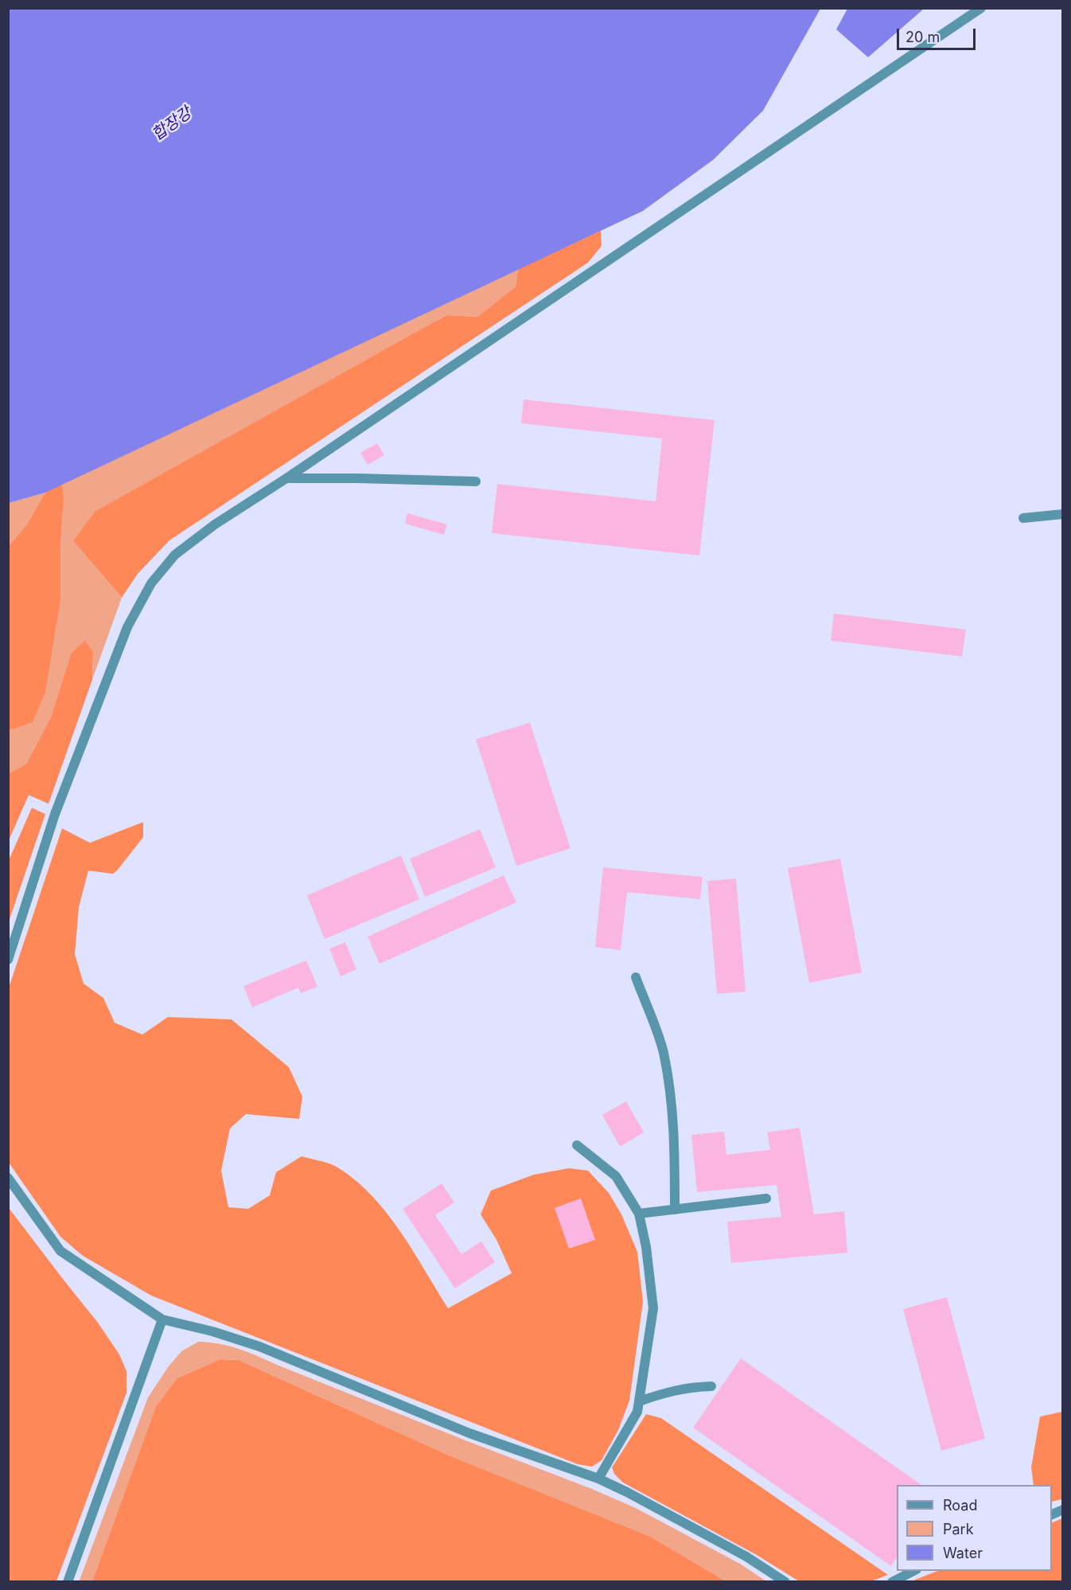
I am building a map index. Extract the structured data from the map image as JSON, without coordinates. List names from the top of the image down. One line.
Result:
{"water":["합장강"],"legend":["Road","Park","Water"],"scale_bar":"20 m"}
